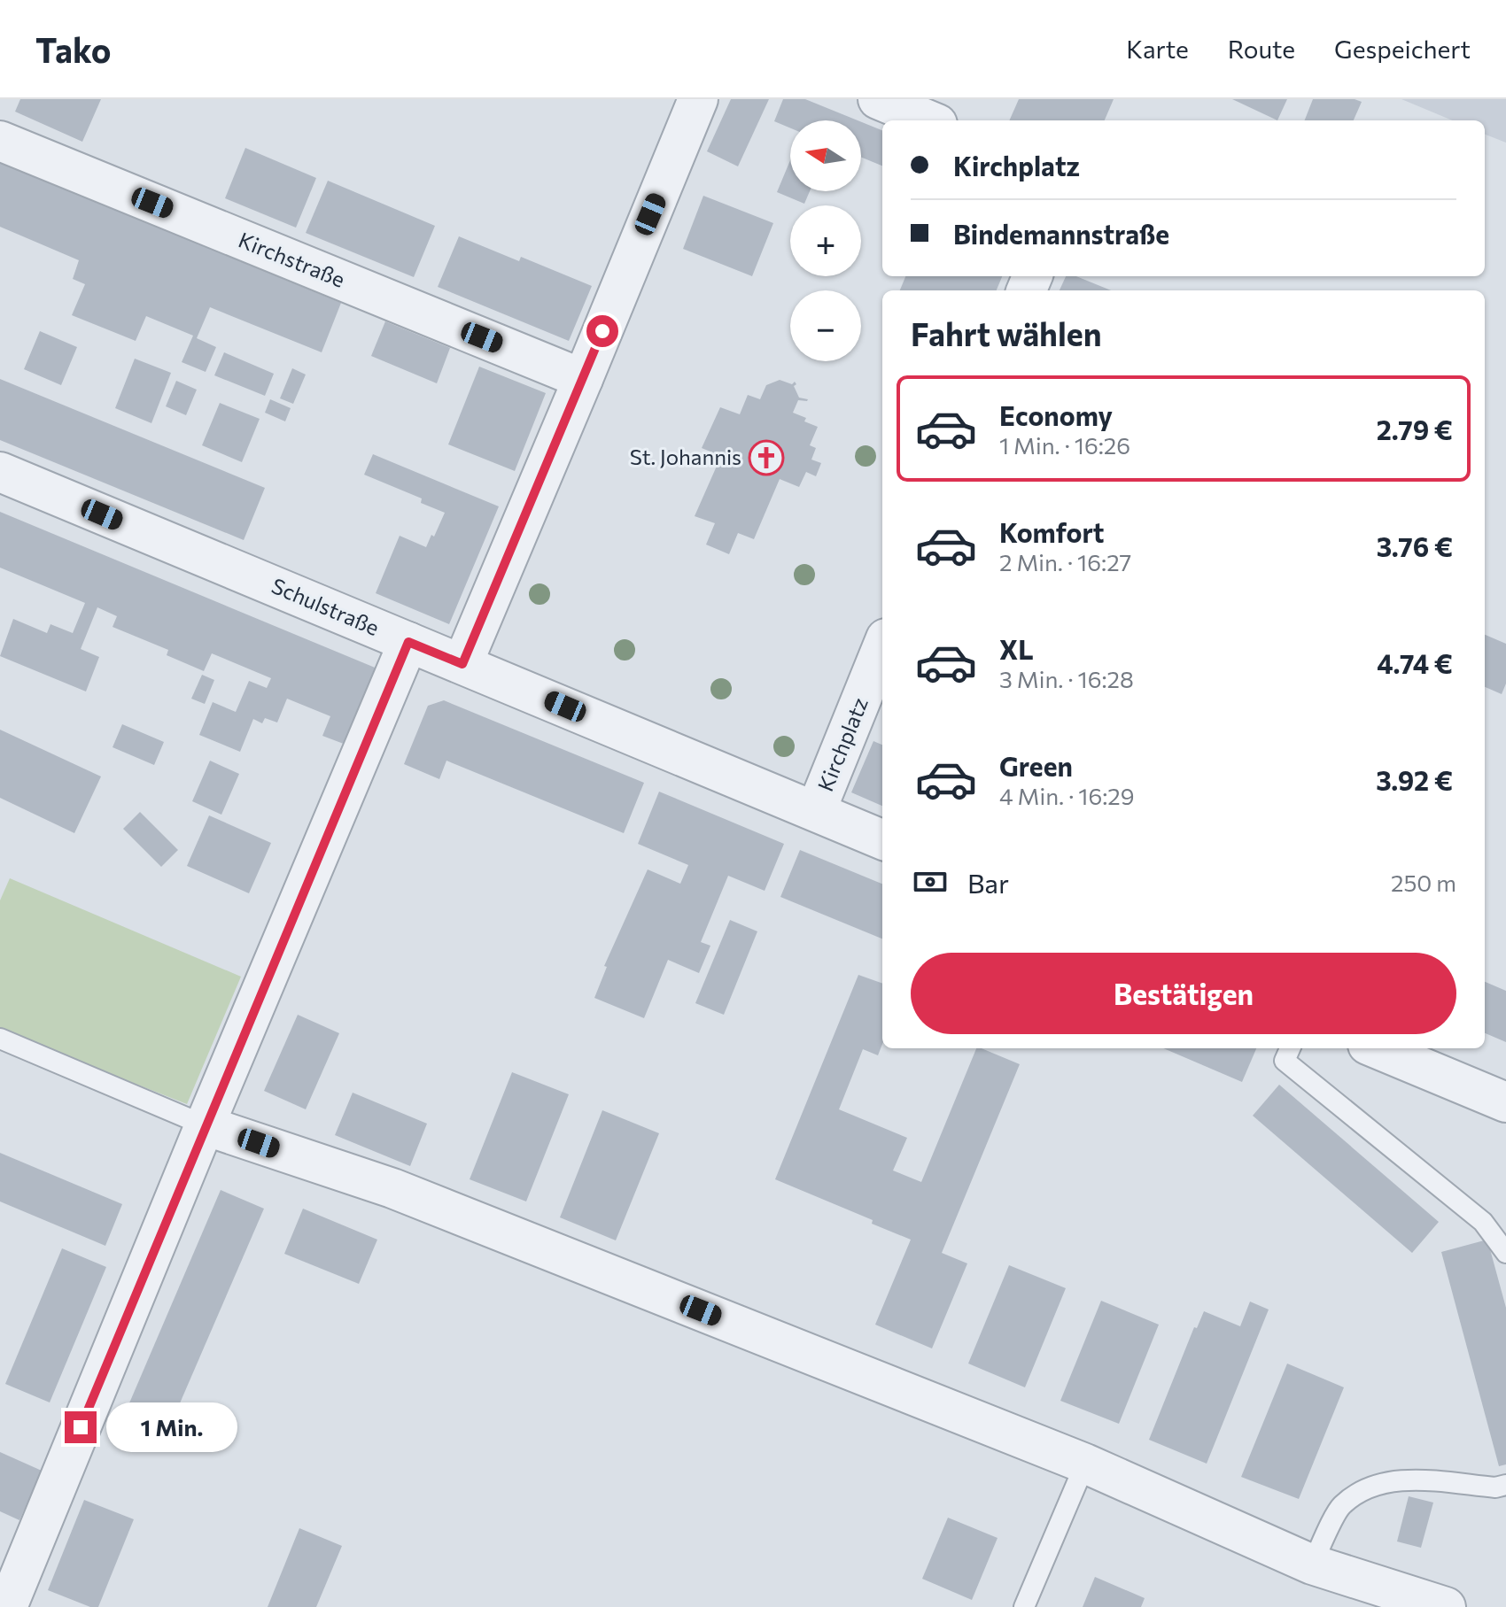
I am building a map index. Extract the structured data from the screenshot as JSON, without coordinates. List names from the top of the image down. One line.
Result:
{"streets":{"street":["Kirchstraße","Schulstraße","Kirchplatz"]},"crossings":[["Schulstraße","Kirchplatz"]],"places":{"church":["St. Johannis"]},"north":"left","page":{"header":"Tako","nav":["Karte","Route","Gespeichert"],"map_buttons":["+","−"],"banner":["Kirchplatz","Bindemannstraße"],"heading":"Fahrt wählen","list":[{"name":"Economy","note":"1 Min. · 16:26","value":"2.79 €"},{"name":"Komfort","note":"2 Min. · 16:27","value":"3.76 €"},{"name":"XL","note":"3 Min. · 16:28","value":"4.74 €"},{"name":"Green","note":"4 Min. · 16:29","value":"3.92 €"}],"pay":["Bar","250 m"],"buttons":"Bestätigen","bubble":"1 Min."}}
